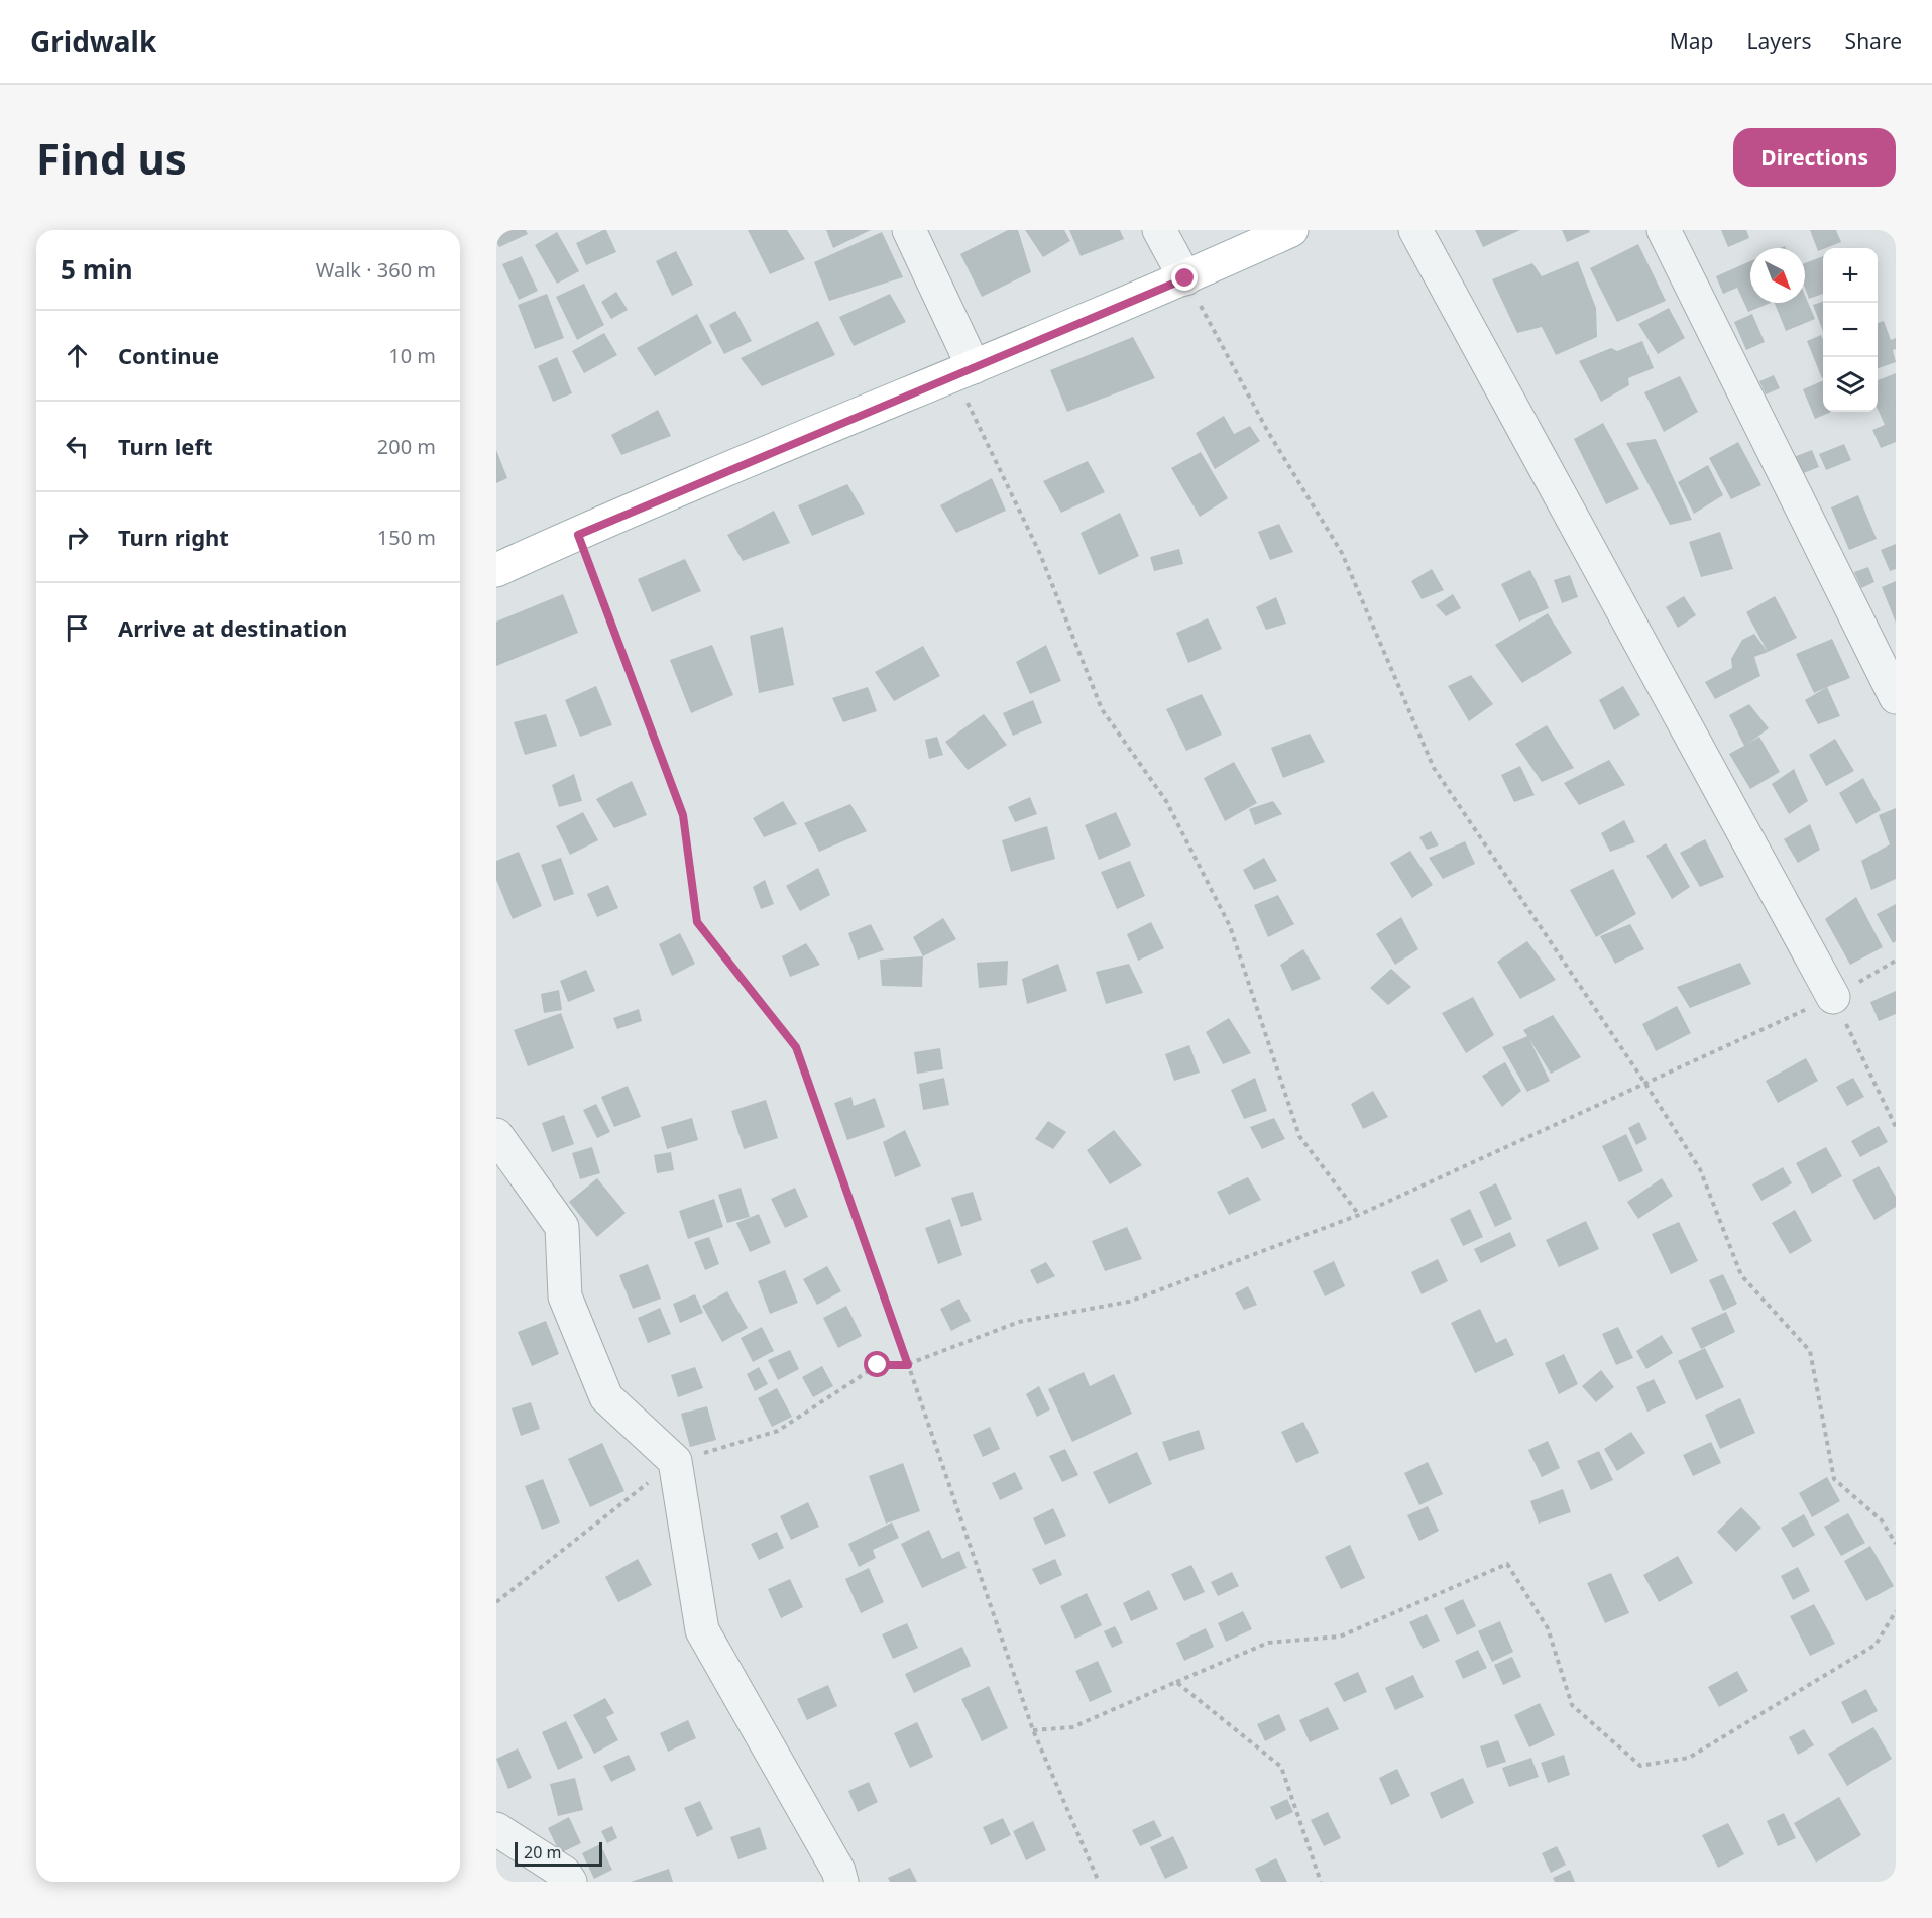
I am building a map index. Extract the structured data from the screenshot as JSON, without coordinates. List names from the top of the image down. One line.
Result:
{"scale_bar":"20 m","north":"bottom right","page":{"header":"Gridwalk","nav":["Map","Layers","Share"],"buttons":"Directions","title":"Find us","heading":["5 min","Walk · 360 m"],"map_buttons":["+","−"],"list":[["Continue","10 m"],["Turn left","200 m"],["Turn right","150 m"],"Arrive at destination"],"scale":"20 m"}}
